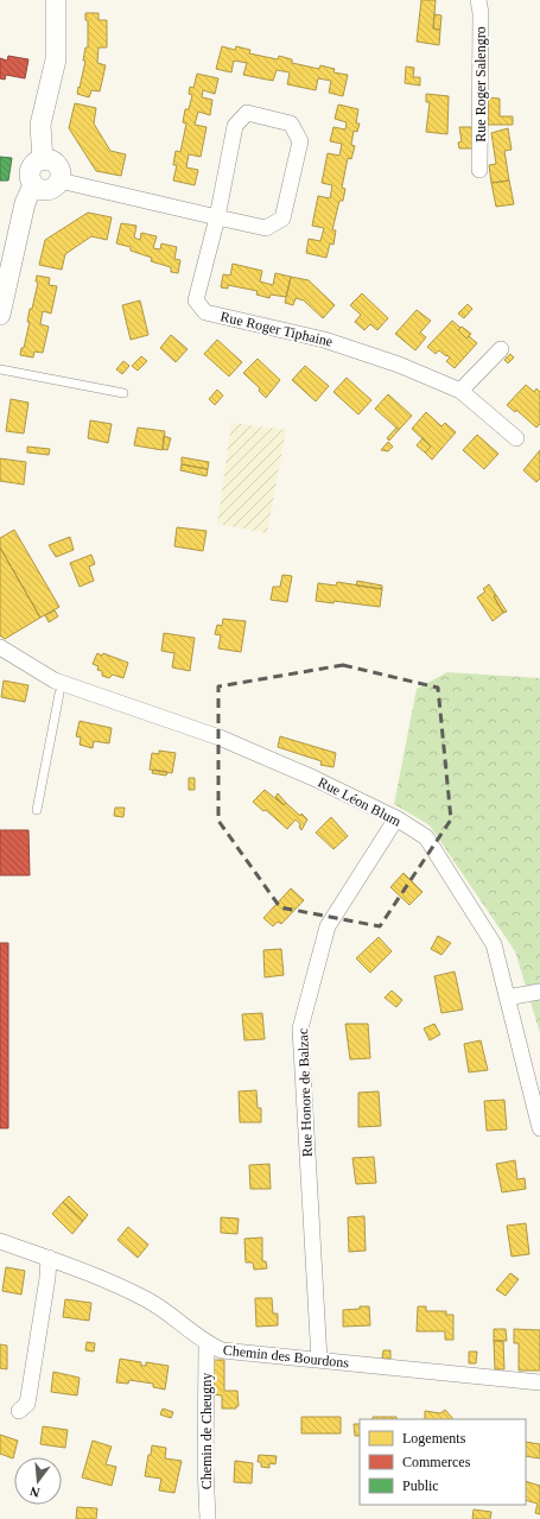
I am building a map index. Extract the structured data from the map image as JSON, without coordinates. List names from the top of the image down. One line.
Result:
{"streets":{"street":["Rue Roger Salengro","Rue Roger Tiphaine","Rue Léon Blum","Rue Honore de Balzac","Chemin des Bourdons","Chemin de Cheugny"]},"crossings":[["Rue Léon Blum","Rue Honore de Balzac"],["Rue Honore de Balzac","Chemin des Bourdons"],["Chemin des Bourdons","Chemin de Cheugny"]],"legend":["Logements","Commerces","Public"],"north":"bottom"}
